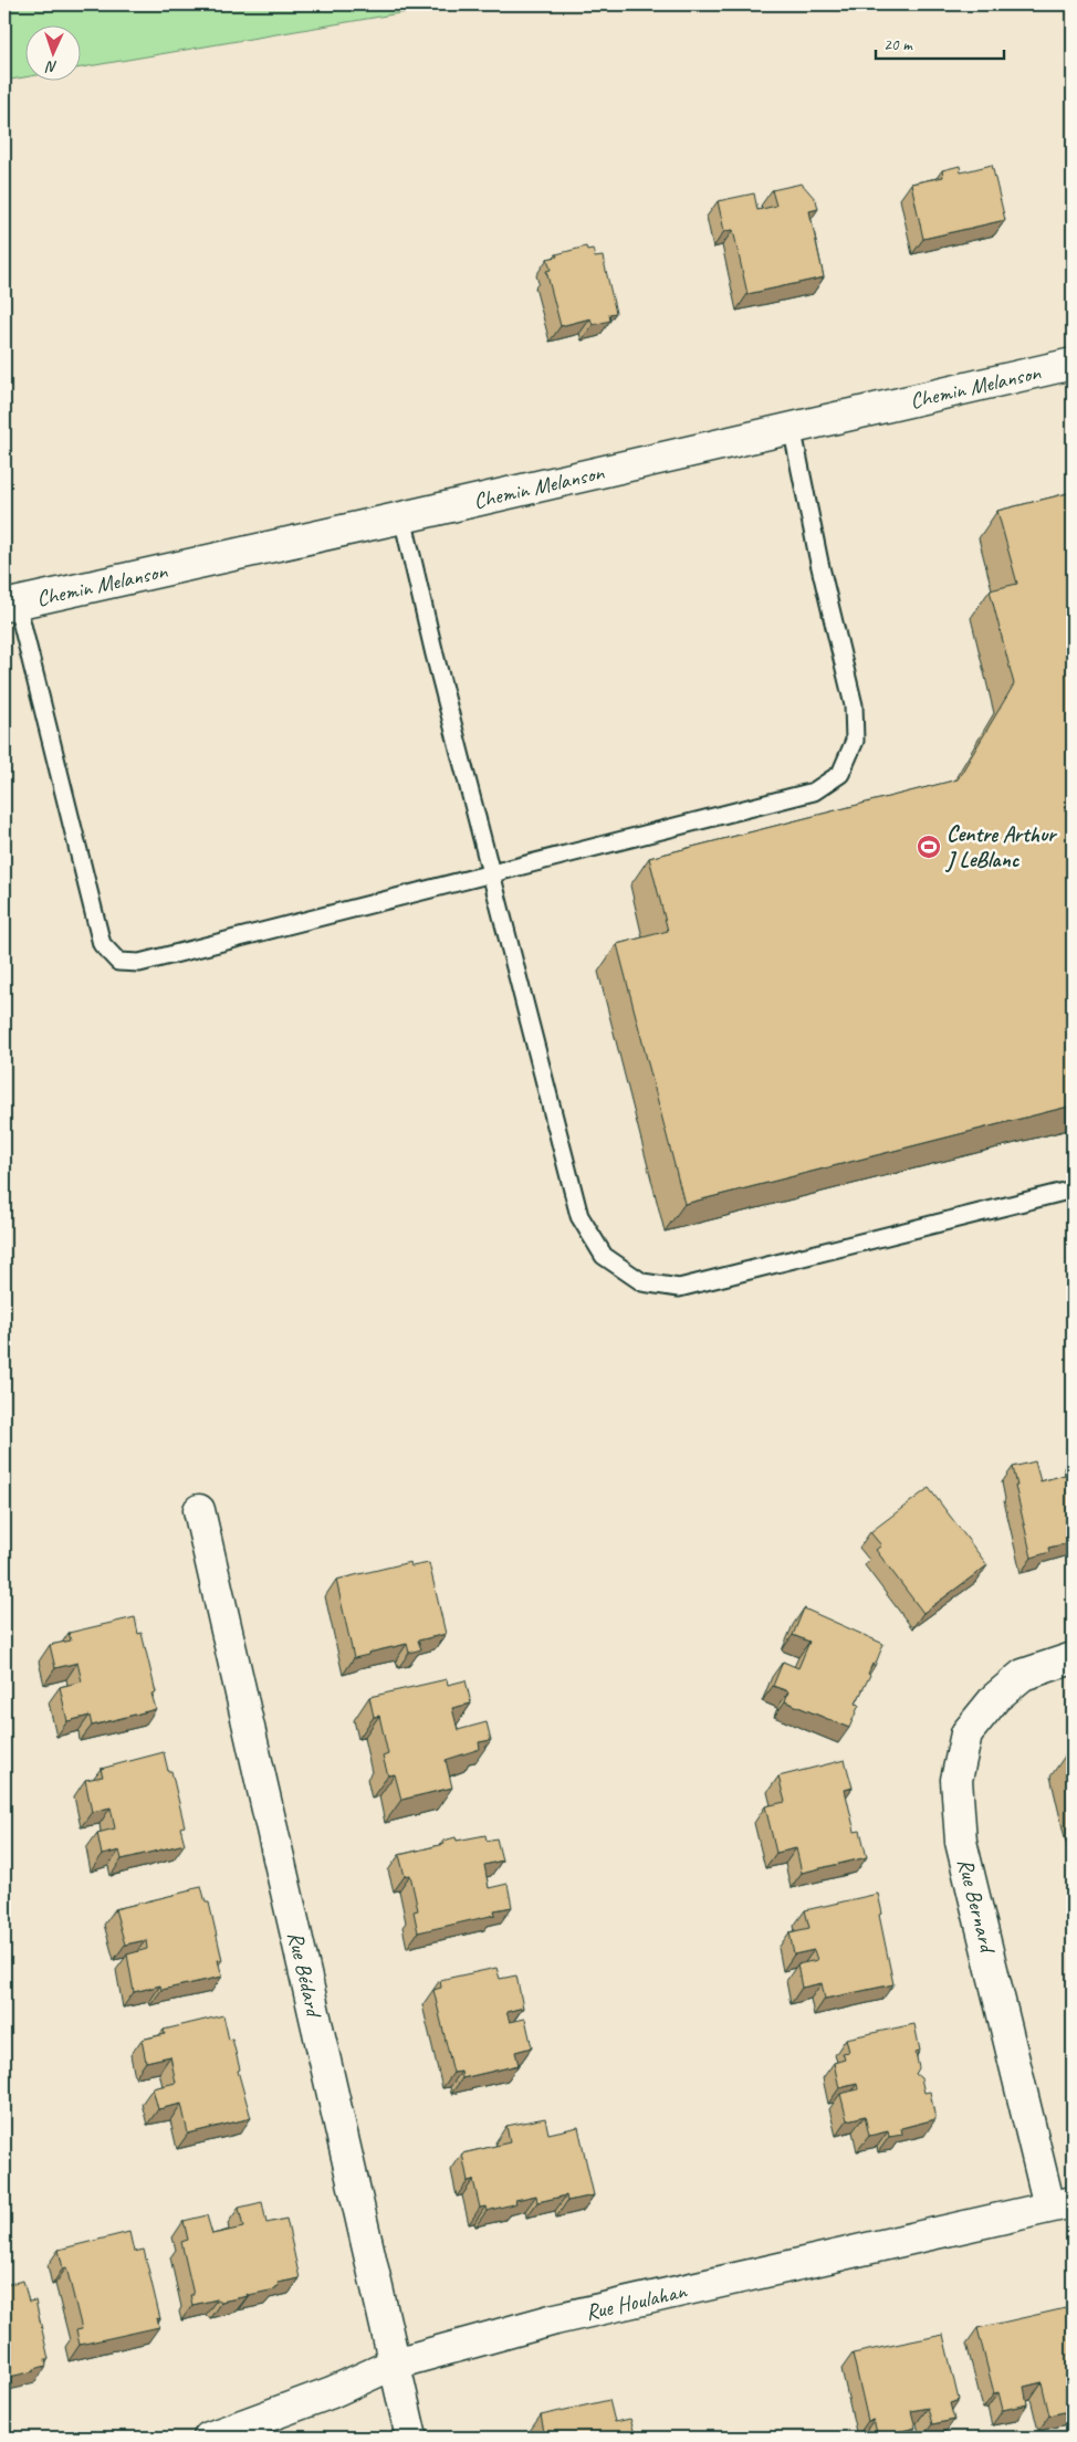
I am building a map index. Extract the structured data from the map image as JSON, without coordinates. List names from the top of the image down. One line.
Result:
{"streets":{"street":["Chemin Melanson","Rue Bernard","Rue Bédard","Rue Houlahan"]},"crossings":[["Rue Bernard","Rue Houlahan"],["Rue Bédard","Rue Houlahan"]],"places":{"sports":["Centre Arthur J LeBlanc"]},"scale_bar":"20 m","north":"bottom"}
